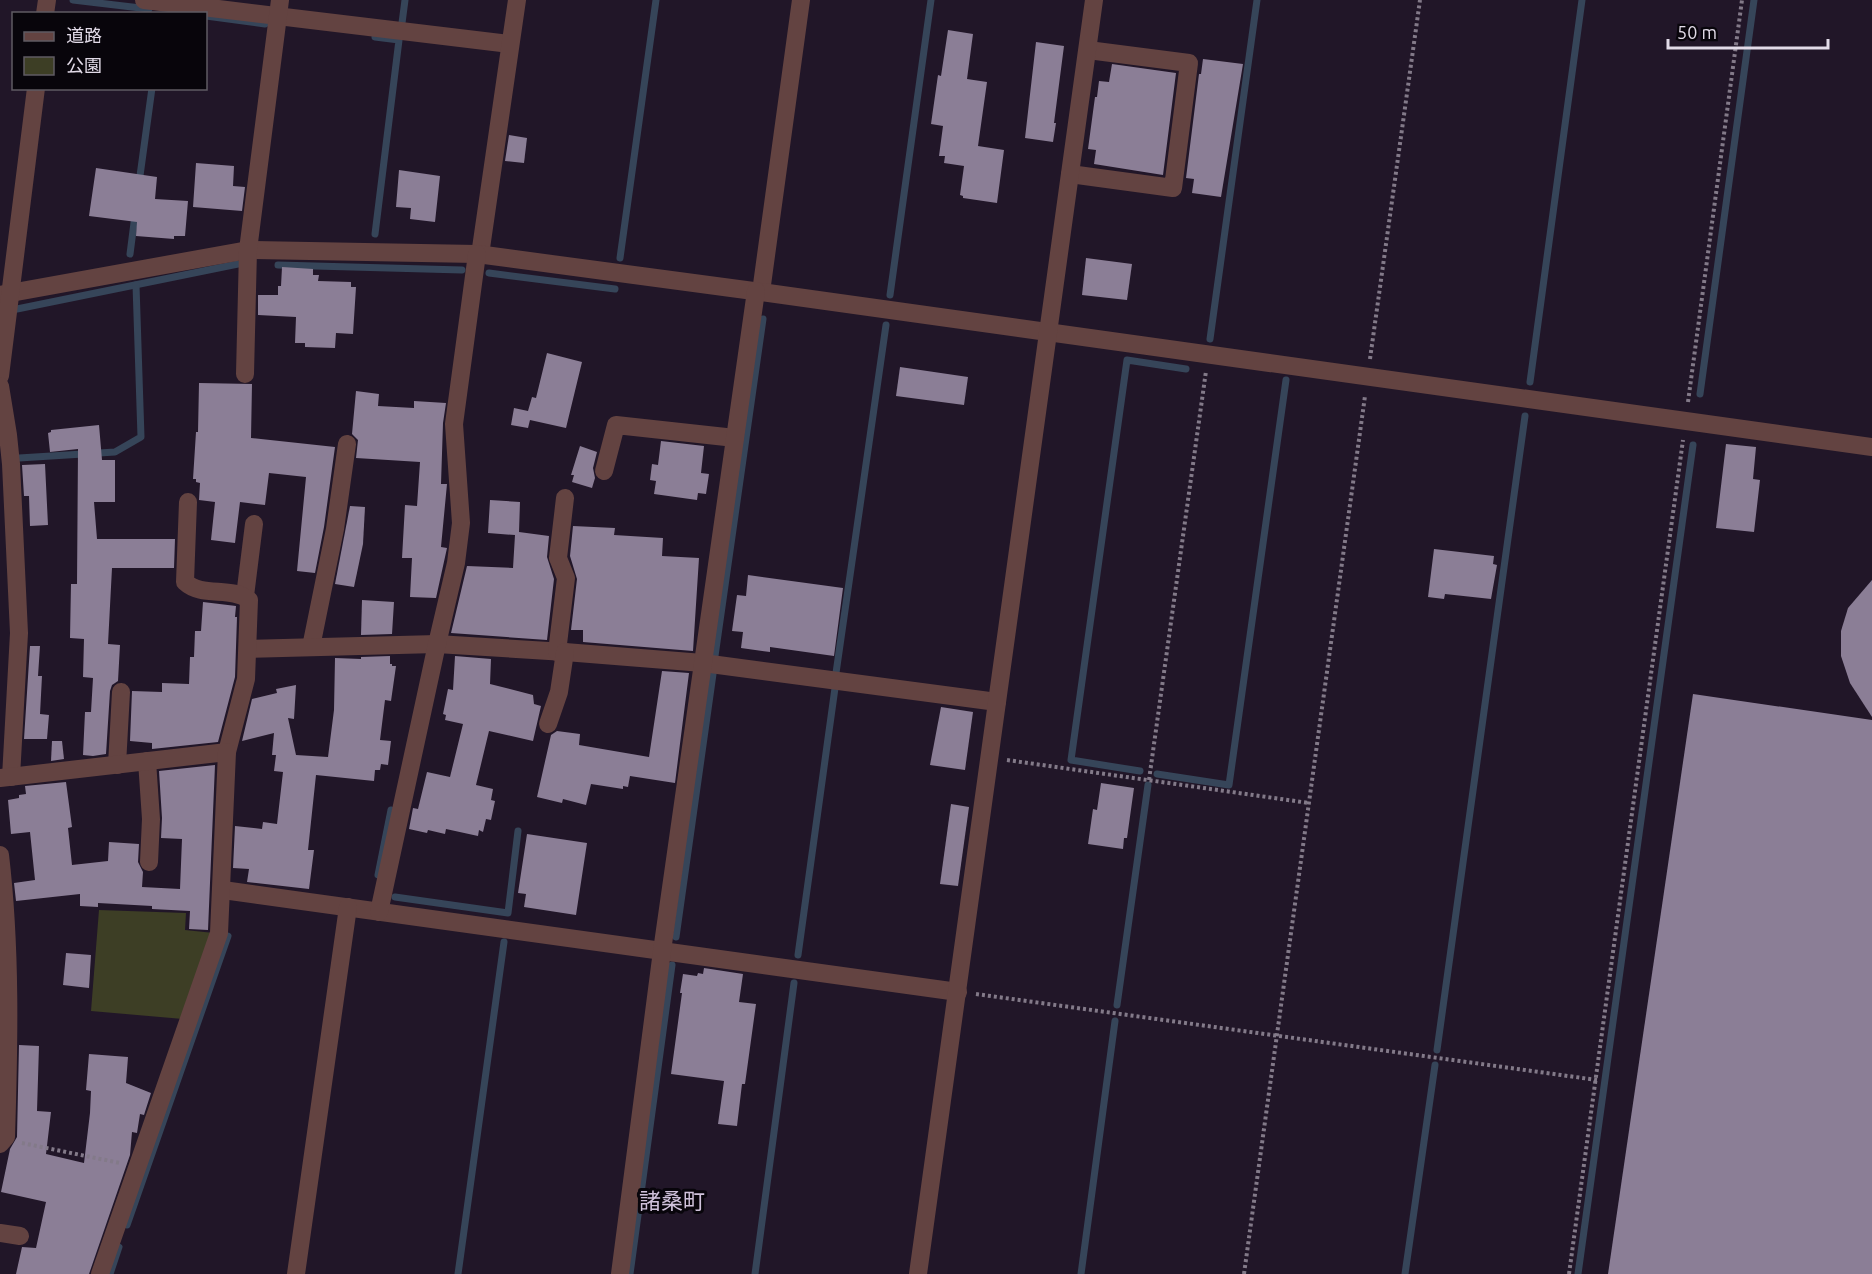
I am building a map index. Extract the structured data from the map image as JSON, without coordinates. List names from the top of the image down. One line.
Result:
{"districts":["諸桑町"],"legend":["道路","公園"],"scale_bar":"50 m"}
